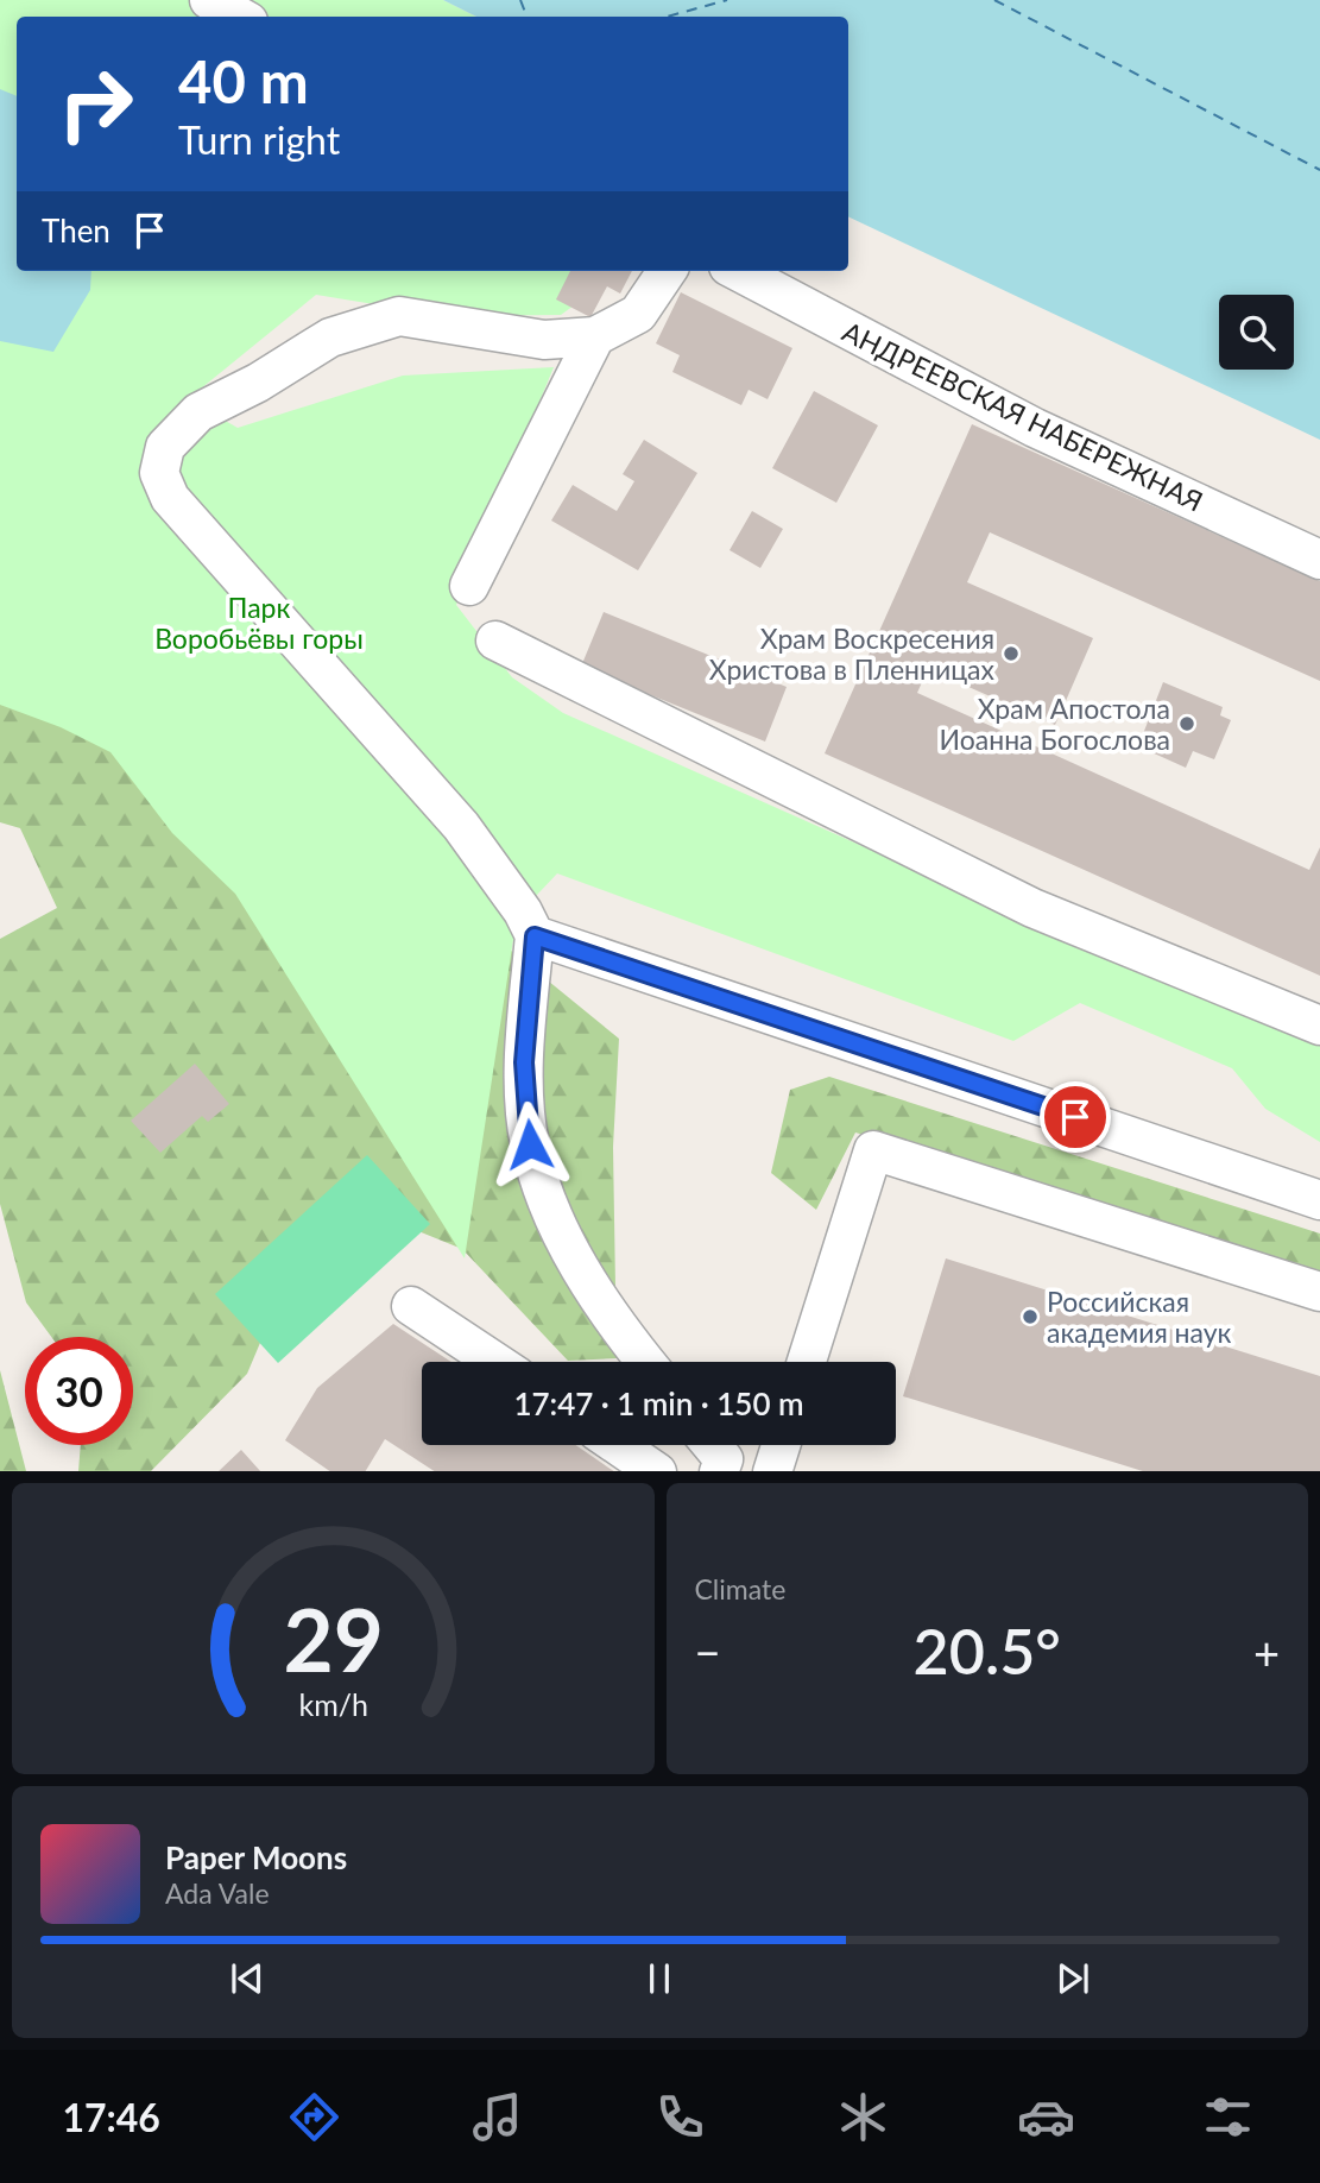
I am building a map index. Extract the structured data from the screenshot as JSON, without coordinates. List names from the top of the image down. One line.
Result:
{"streets":{"street":["АНДРЕЕВСКАЯ НАБЕРЕЖНАЯ"]},"parks":["Парк Воробьёвы горы"],"places":["Храм Воскресения Христова в Пленницах","Храм Апостола Иоанна Богослова","Российская академия наук"],"page":{"turn":["40 m","Turn right"],"then":"Then","limit":"30","trip":"17:47 · 1 min · 150 m","tile":"Climate","heat":["−","20.5°","+"],"song":["Paper Moons","Ada Vale"],"tabs":"17:46","gauge":["29","km/h"]}}
